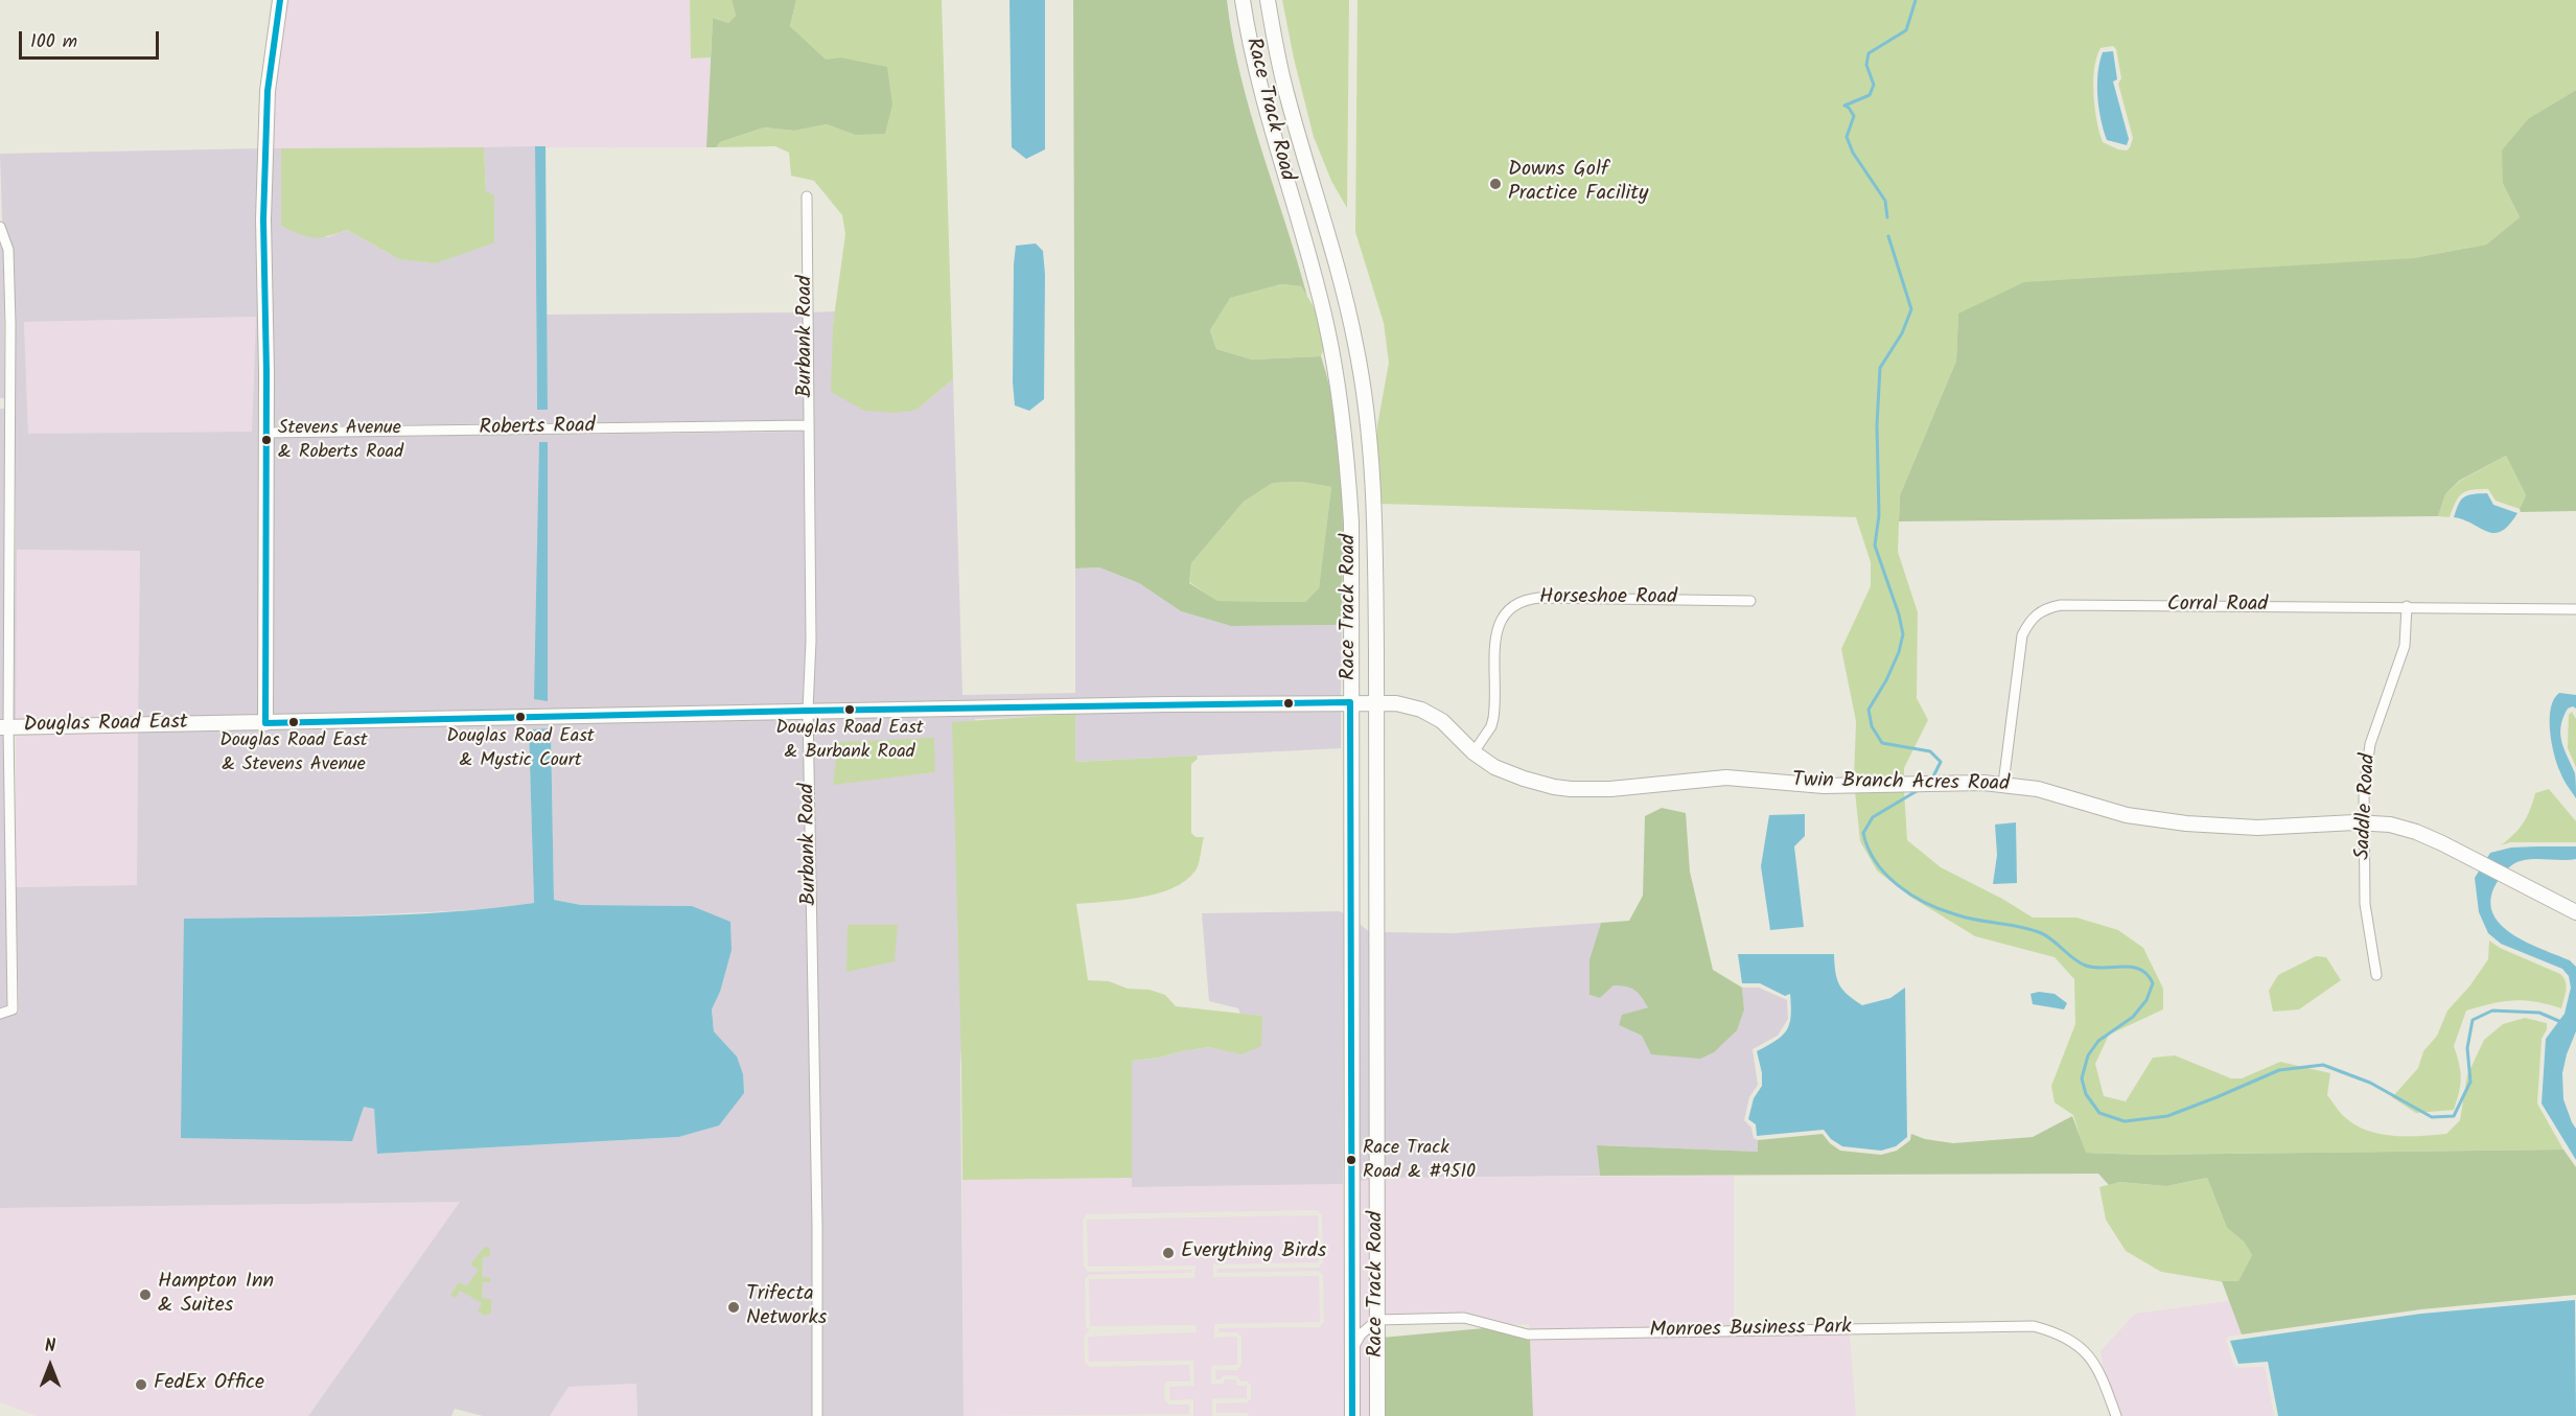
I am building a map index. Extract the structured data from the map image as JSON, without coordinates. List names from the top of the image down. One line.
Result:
{"streets":{"street":["Race Track Road","Burbank Road","Roberts Road","Horseshoe Road","Corral Road","Douglas Road East","Twin Branch Acres Road","Saddle Road","Monroes Business Park"]},"crossings":[["Race Track Road","Douglas Road East"],["Race Track Road","Twin Branch Acres Road"],["Race Track Road","Monroes Business Park"],["Burbank Road","Roberts Road"],["Burbank Road","Douglas Road East"],["Horseshoe Road","Twin Branch Acres Road"],["Corral Road","Twin Branch Acres Road"],["Corral Road","Saddle Road"],["Douglas Road East","Twin Branch Acres Road"],["Twin Branch Acres Road","Saddle Road"]],"places":["Downs Golf Practice Facility","Stevens Avenue & Roberts Road","Douglas Road East & Burbank Road","Douglas Road East & Mystic Court","Douglas Road East & Stevens Avenue","Race Track Road & #9510","Everything Birds","Hampton Inn & Suites","Trifecta Networks","FedEx Office"],"scale_bar":"100 m","north":"top"}
